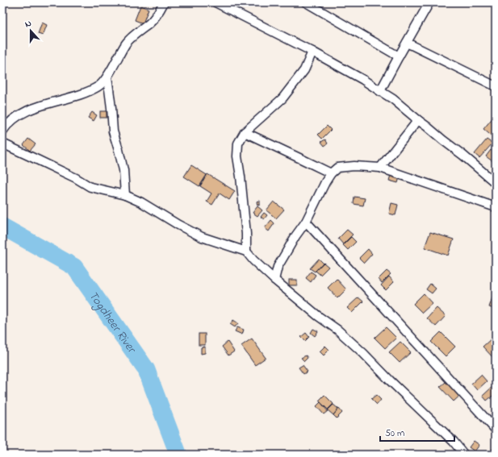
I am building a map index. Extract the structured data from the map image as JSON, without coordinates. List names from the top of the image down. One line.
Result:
{"water":["Togdheer River"],"scale_bar":"50 m","north":"top"}
